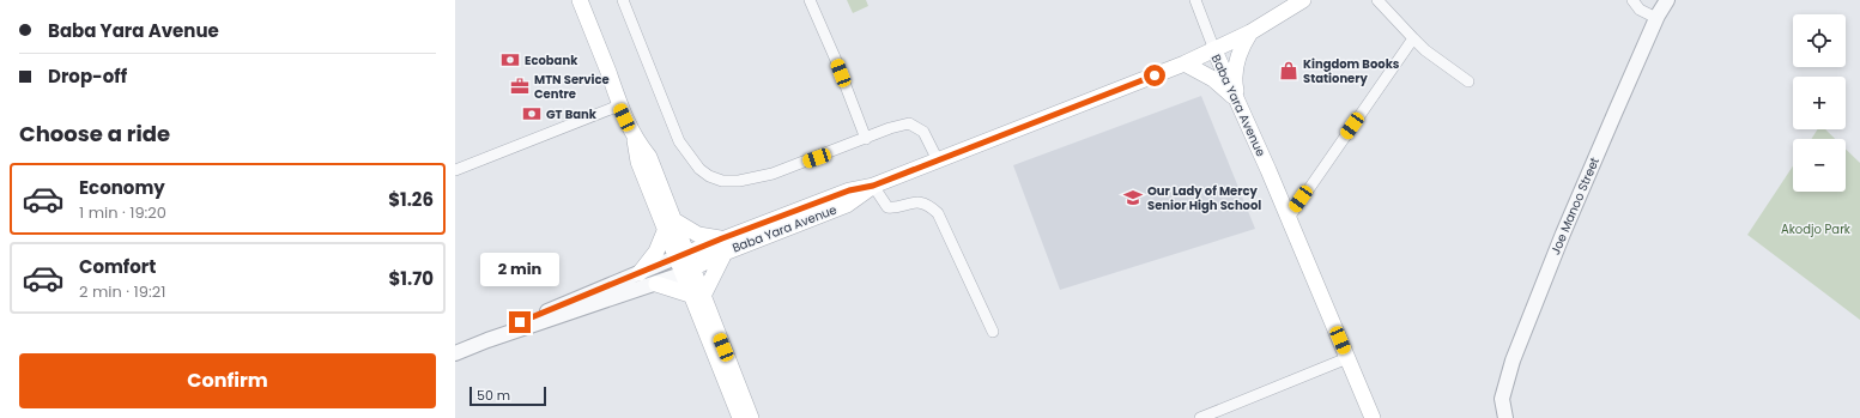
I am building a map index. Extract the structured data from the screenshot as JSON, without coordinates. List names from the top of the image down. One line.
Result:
{"streets":{"main road":["Baba Yara Avenue"],"street":["Joe Manoo Street"]},"parks":["Akodjo Park"],"places":{"bank":["Ecobank","GT Bank"],"shop":["Kingdom Books Stationery"],"office":["MTN Service Centre"],"school or university":["Our Lady of Mercy Senior High School"]},"scale_bar":"50 m","page":{"banner":["Baba Yara Avenue","Drop-off"],"map_buttons":["+","−"],"heading":"Choose a ride","list":[{"name":"Economy","note":"1 min · 19:20","value":"$1.26"},{"name":"Comfort","note":"2 min · 19:21","value":"$1.70"}],"bubble":"2 min","buttons":"Confirm","scale":"50 m"}}
